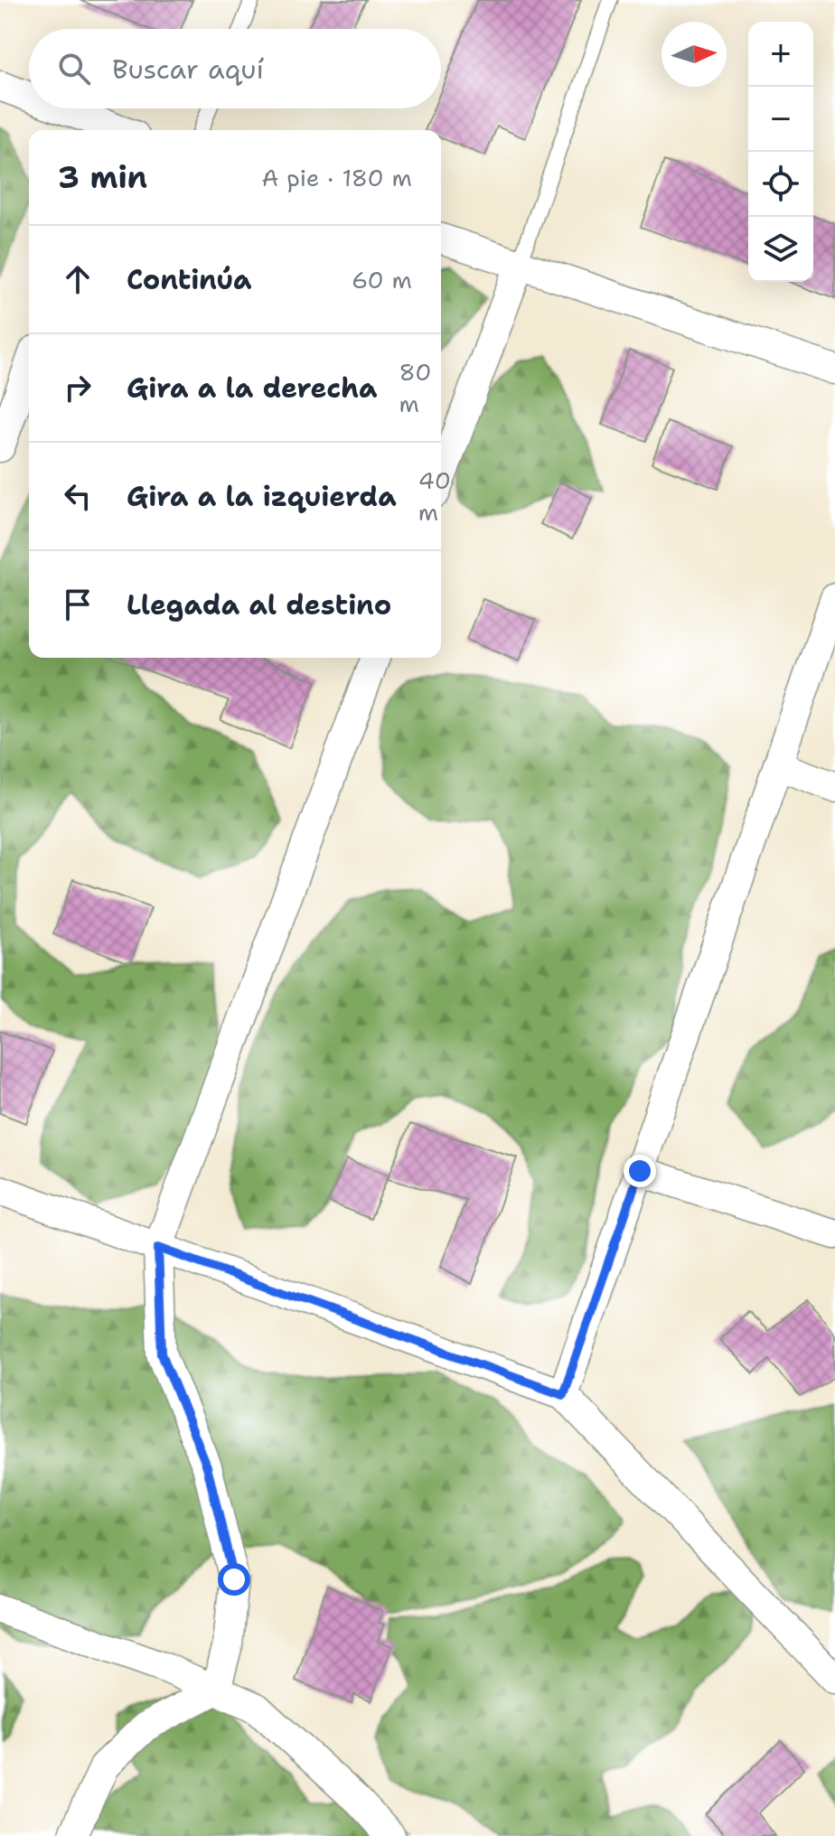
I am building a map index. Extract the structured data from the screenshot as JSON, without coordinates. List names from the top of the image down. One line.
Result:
{"north":"right","page":{"map_buttons":["+","−"],"search":"Buscar aquí","heading":["3 min","A pie · 180 m"],"list":[["Continúa","60 m"],["Gira a la derecha","80 m"],["Gira a la izquierda","40 m"],"Llegada al destino"]}}
